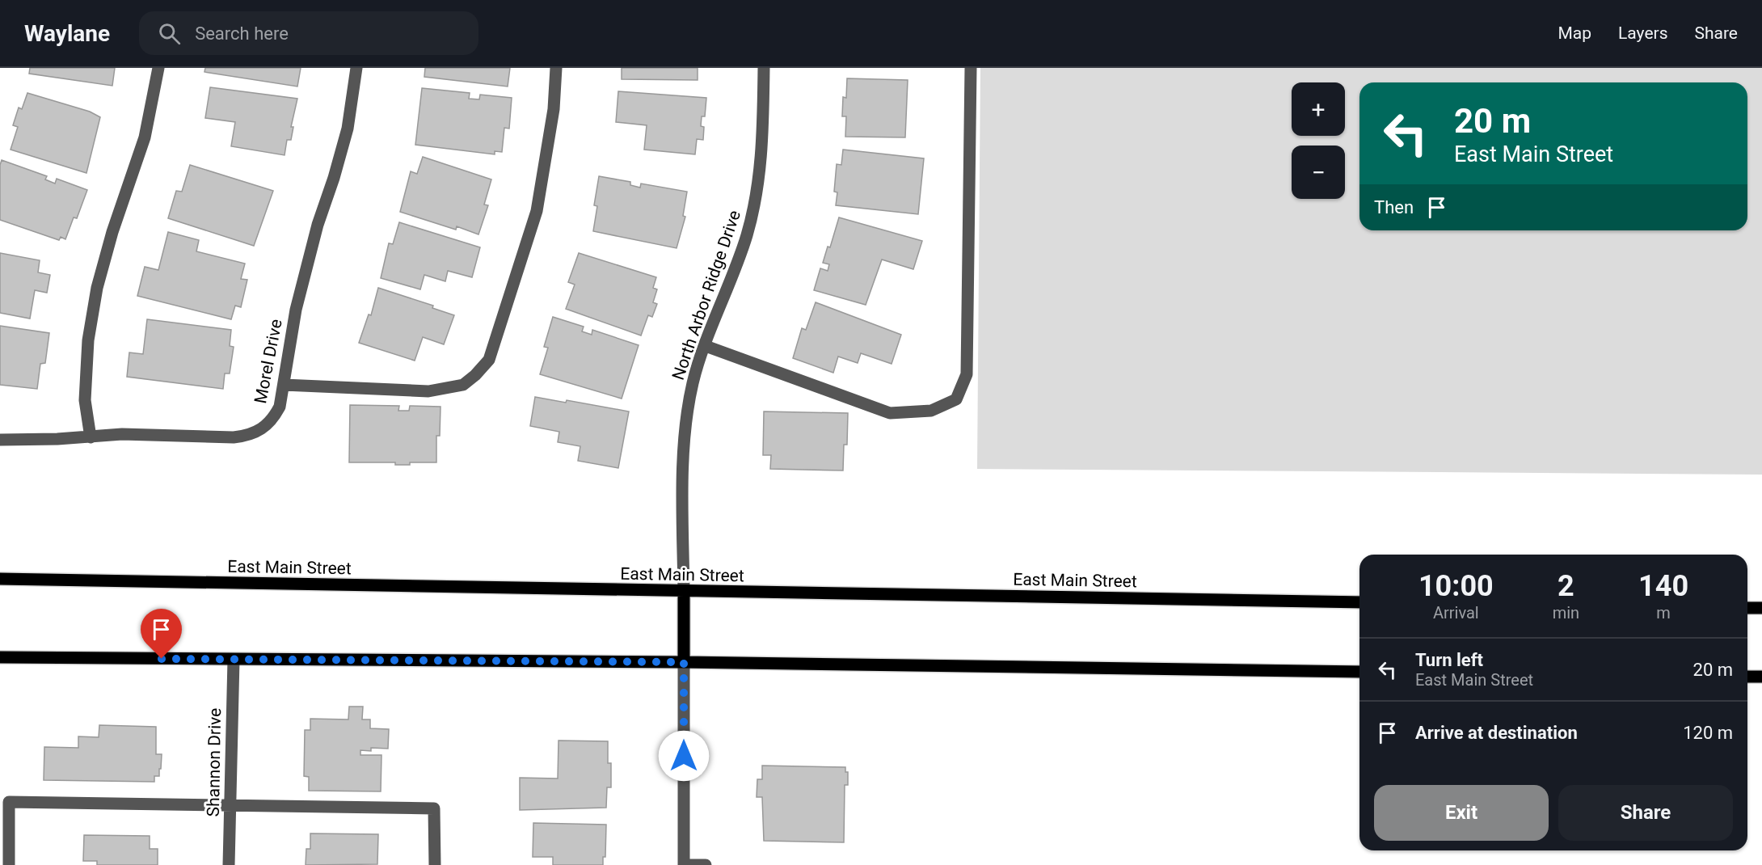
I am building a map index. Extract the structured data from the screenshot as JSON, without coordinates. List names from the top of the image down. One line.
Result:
{"streets":{"main road":["East Main Street"],"street":["North Arbor Ridge Drive","Morel Drive","Shannon Drive"]},"crossings":[["North Arbor Ridge Drive","East Main Street"]],"page":{"header":"Waylane","search":"Search here","nav":["Map","Layers","Share"],"map_buttons":["+","−"],"turn":["20 m","East Main Street"],"then":"Then","eta":["10:00","Arrival","2","min","140","m"],"list":[{"name":"Turn left","note":"East Main Street","value":"20 m"},{"name":"Arrive at destination","value":"120 m"}],"buttons":["Exit","Share"]}}
